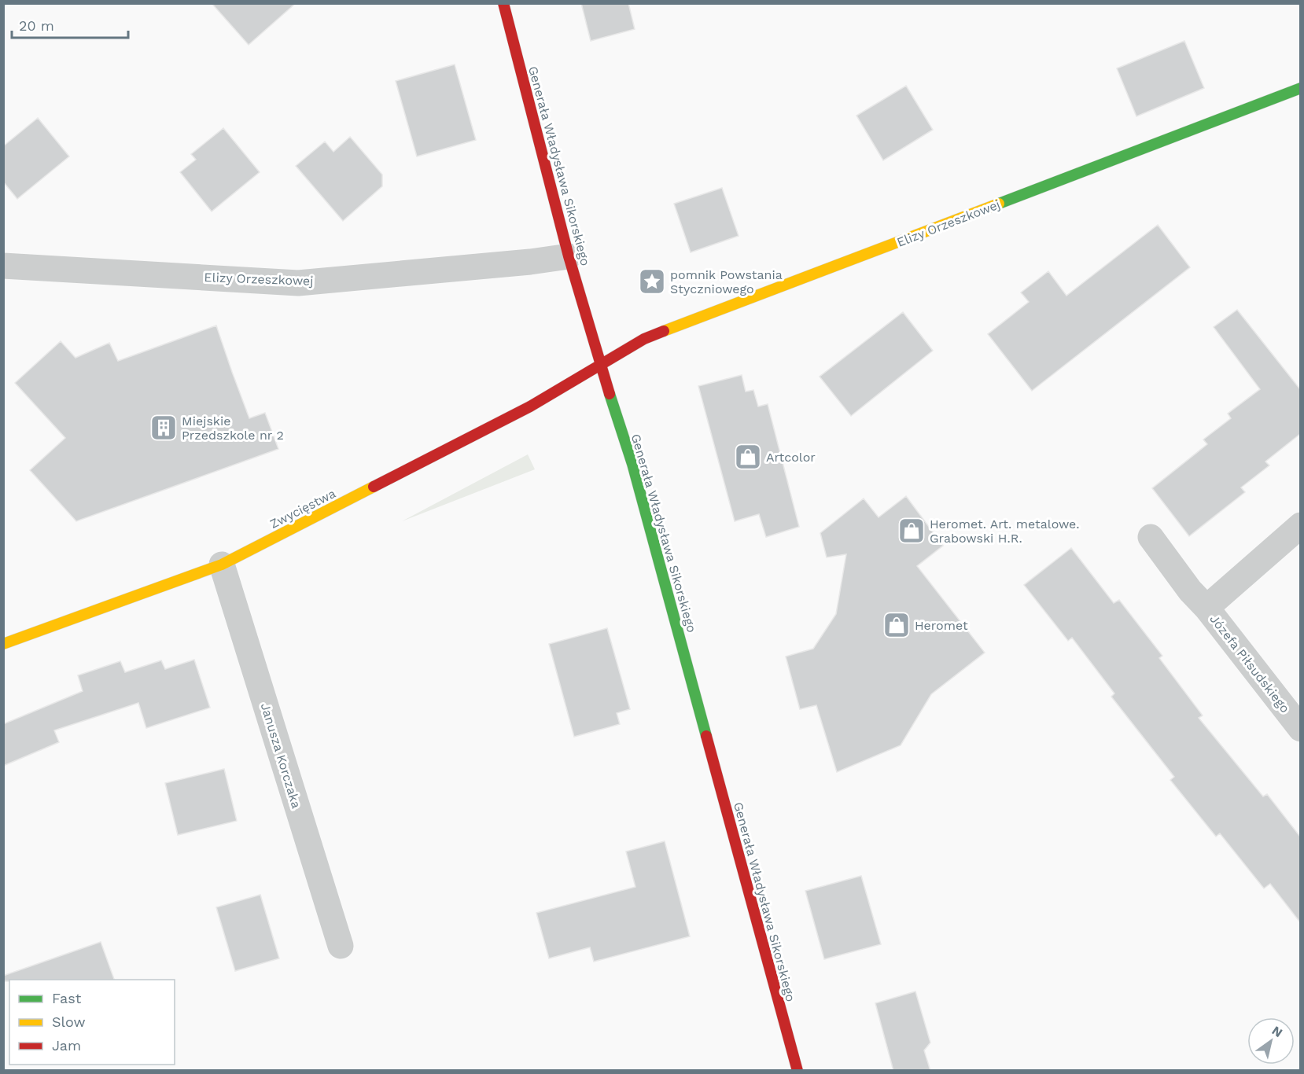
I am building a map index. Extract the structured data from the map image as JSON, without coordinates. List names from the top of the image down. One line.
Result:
{"streets":{"street":["Generała Władysława Sikorskiego","Elizy Orzeszkowej","Zwycięstwa","Józefa Piłsudskiego","Janusza Korczaka"]},"crossings":[["Generała Władysława Sikorskiego","Elizy Orzeszkowej"],["Generała Władysława Sikorskiego","Zwycięstwa"],["Elizy Orzeszkowej","Zwycięstwa"],["Zwycięstwa","Janusza Korczaka"]],"places":{"place":["pomnik Powstania Styczniowego"],"building":["Miejskie Przedszkole nr 2"],"shop":["Artcolor","Heromet. Art. metalowe. Grabowski H.R.","Heromet"]},"legend":["Fast","Slow","Jam"],"scale_bar":"20 m","north":"top right"}
